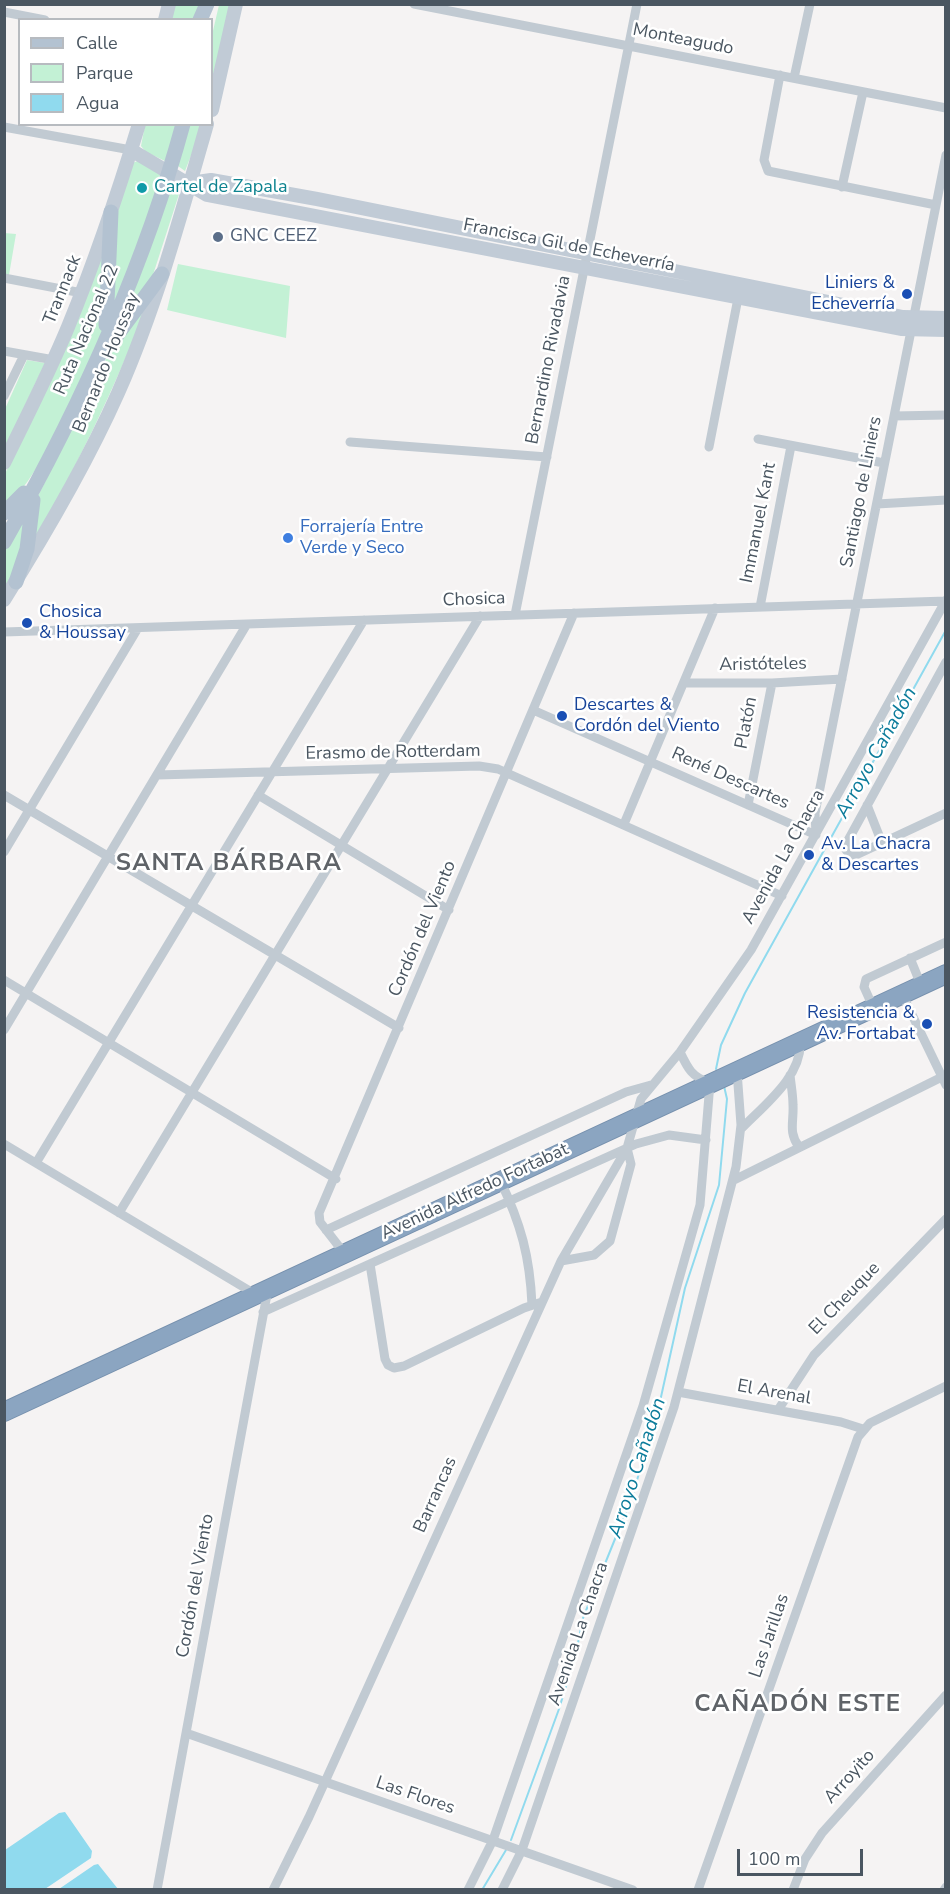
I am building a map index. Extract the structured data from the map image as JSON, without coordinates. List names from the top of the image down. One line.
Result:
{"streets":{"highway":["Avenida Alfredo Fortabat"],"main road":["Ruta Nacional 22"],"street":["Monteagudo","Francisca Gil de Echeverría","Trannack","Bernardino Rivadavia","Bernardo Houssay","Santiago de Liniers","Immanuel Kant","Chosica","Aristóteles","Platón","Erasmo de Rotterdam","René Descartes","Avenida La Chacra","Cordón del Viento","El Cheuque","El Arenal","Barrancas","Las Jarillas","Arroyito","Las Flores"]},"crossings":[["Monteagudo","Bernardino Rivadavia"],["Francisca Gil de Echeverría","Trannack"],["Francisca Gil de Echeverría","Ruta Nacional 22"],["Francisca Gil de Echeverría","Bernardino Rivadavia"],["Francisca Gil de Echeverría","Bernardo Houssay"],["Francisca Gil de Echeverría","Santiago de Liniers"],["Bernardino Rivadavia","Chosica"],["Santiago de Liniers","Chosica"],["Santiago de Liniers","Aristóteles"],["Santiago de Liniers","René Descartes"],["Santiago de Liniers","Avenida La Chacra"],["Immanuel Kant","Chosica"],["Chosica","Avenida La Chacra"],["Chosica","Cordón del Viento"],["Aristóteles","Platón"],["Platón","René Descartes"],["Erasmo de Rotterdam","Avenida La Chacra"],["Erasmo de Rotterdam","Cordón del Viento"],["René Descartes","Avenida La Chacra"],["René Descartes","Cordón del Viento"],["Avenida La Chacra","Avenida Alfredo Fortabat"],["Avenida La Chacra","El Arenal"],["Avenida La Chacra","Barrancas"],["Avenida La Chacra","Las Flores"],["Cordón del Viento","Avenida Alfredo Fortabat"],["Cordón del Viento","Las Flores"],["Avenida Alfredo Fortabat","Barrancas"],["El Cheuque","El Arenal"],["El Arenal","Las Jarillas"],["Barrancas","Las Flores"]],"districts":["SANTA BÁRBARA","CAÑADÓN ESTE"],"water":["Arroyo Cañadón"],"places":["Cartel de Zapala","GNC CEEZ","Liniers & Echeverría","Forrajería Entre Verde y Seco","Chosica & Houssay","Descartes & Cordón del Viento","Av. La Chacra & Descartes","Resistencia & Av. Fortabat"],"legend":["Calle","Parque","Agua"],"scale_bar":"100 m"}
